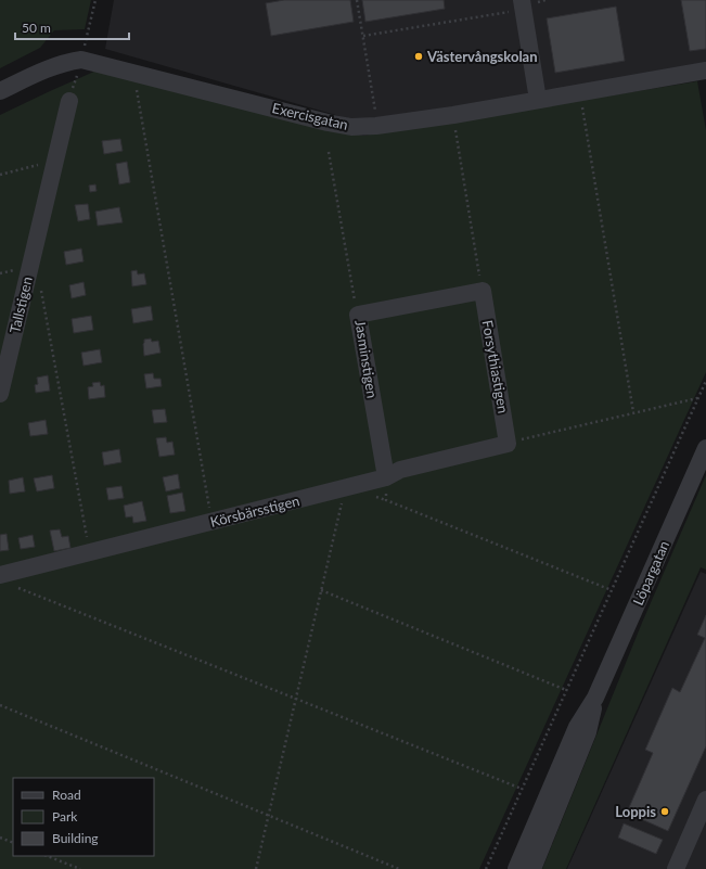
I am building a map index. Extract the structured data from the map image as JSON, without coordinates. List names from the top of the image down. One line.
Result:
{"streets":{"street":["Exercisgatan","Tallstigen","Jasminstigen","Forsythiastigen","Körsbärsstigen","Löpargatan"]},"crossings":[["Jasminstigen","Forsythiastigen"],["Jasminstigen","Körsbärsstigen"],["Forsythiastigen","Körsbärsstigen"]],"places":["Västervångskolan","Loppis"],"legend":["Road","Park","Building"],"scale_bar":"50 m"}
